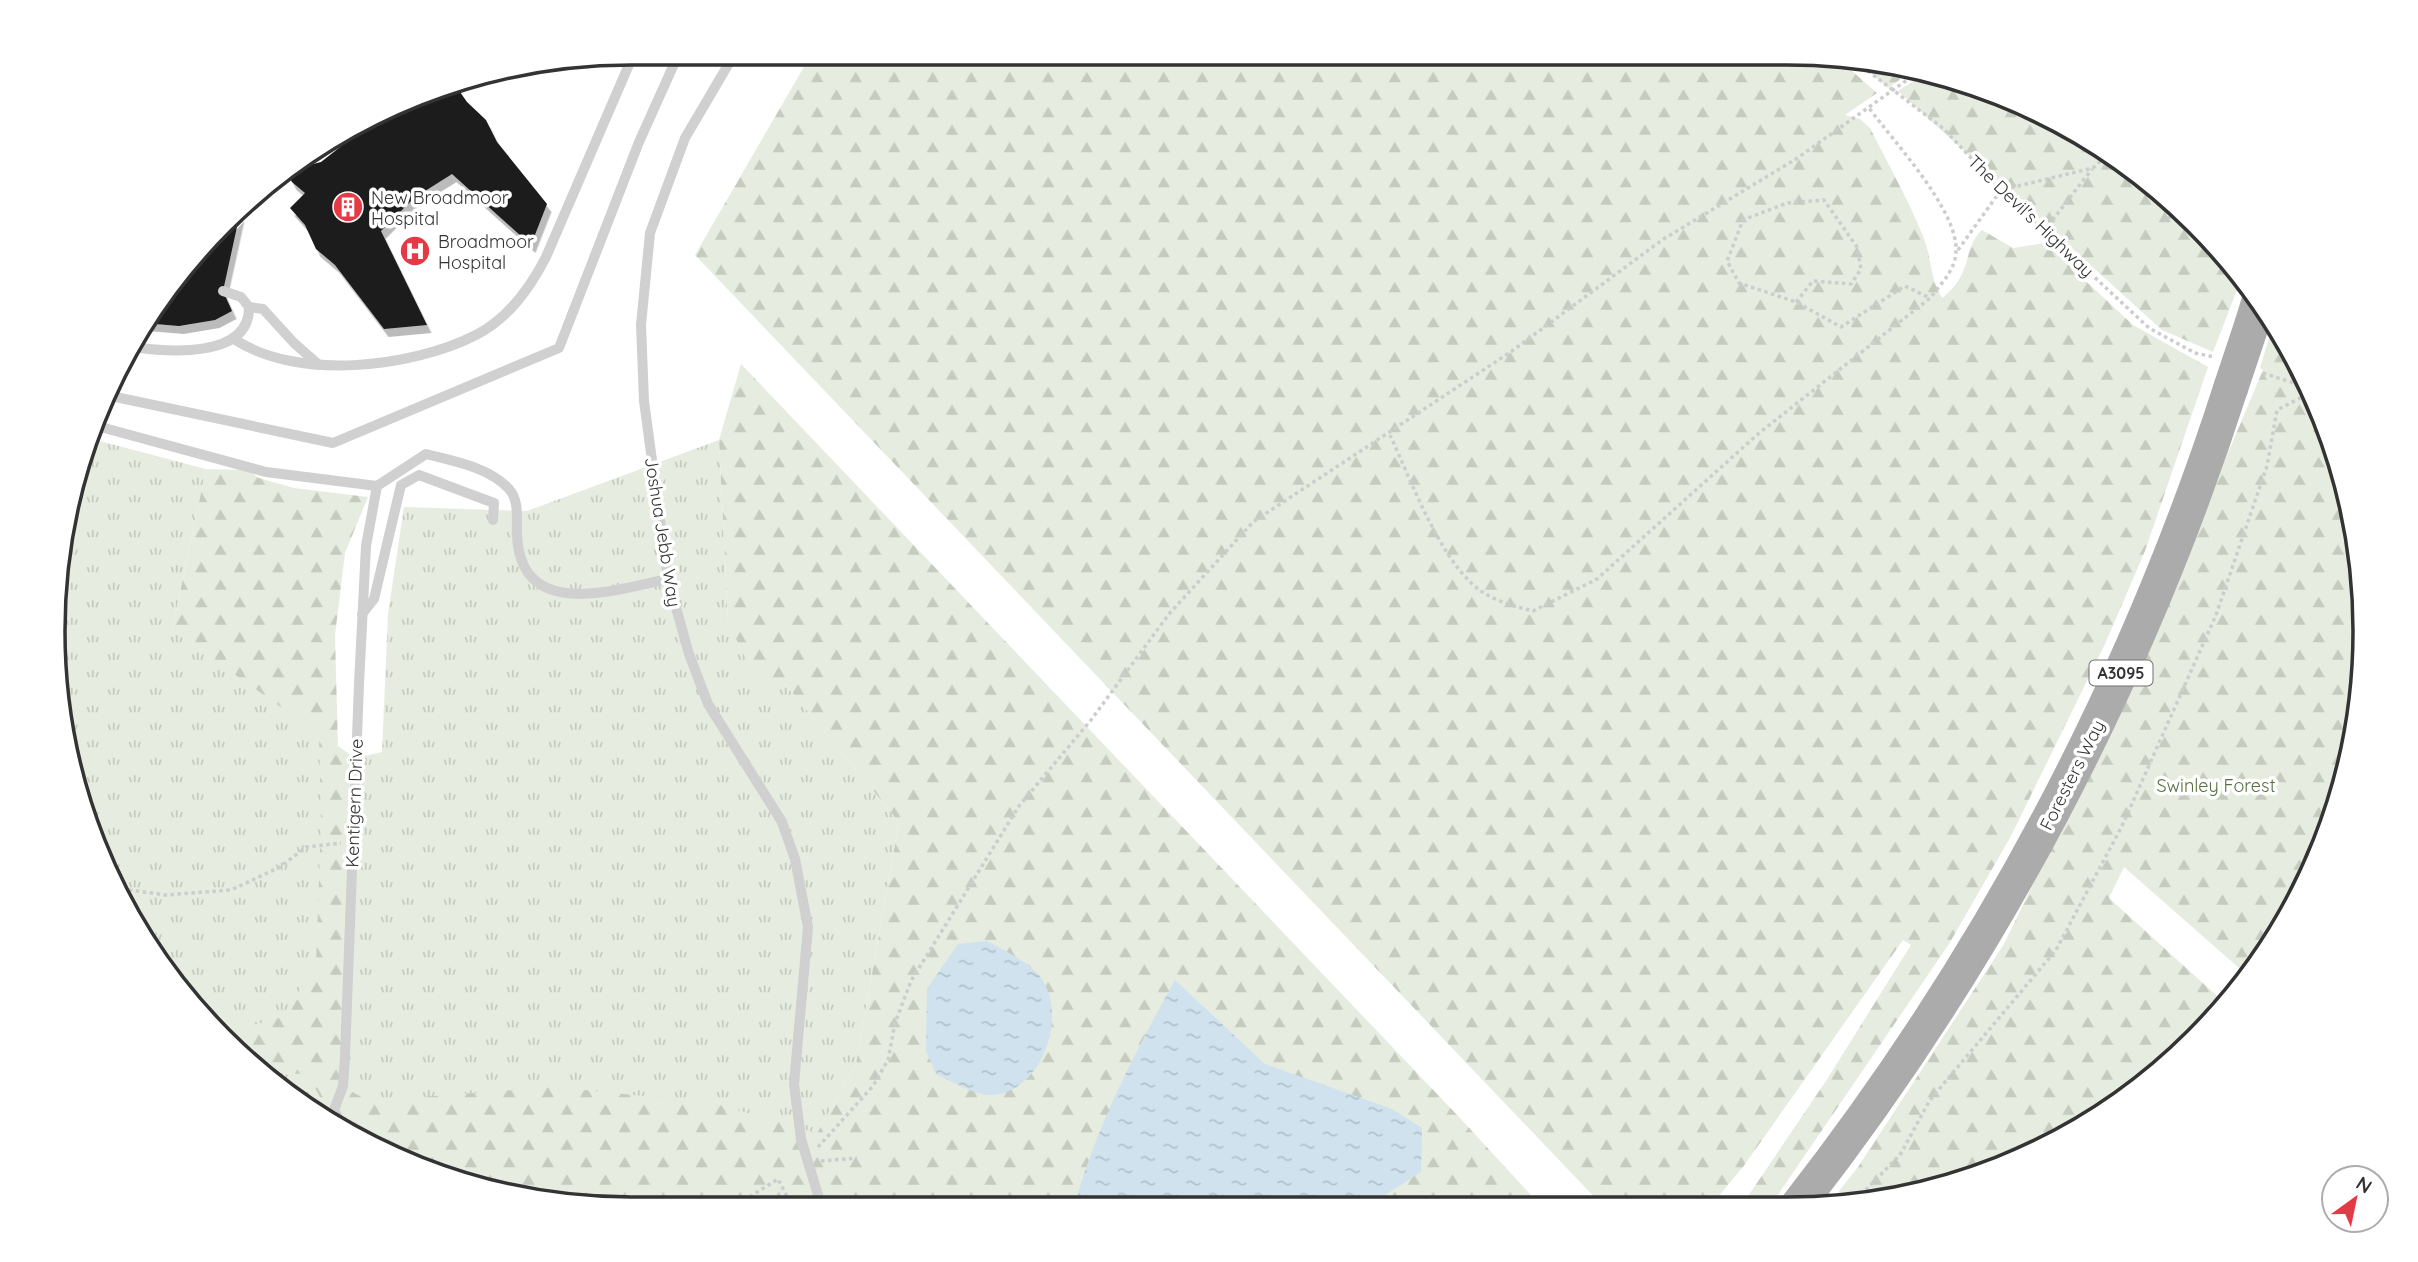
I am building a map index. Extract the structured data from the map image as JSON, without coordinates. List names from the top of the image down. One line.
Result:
{"streets":{"main road":["A3095","Foresters Way"],"lane":["Joshua Jebb Way","Kentigern Drive"],"path":["The Devil's Highway"]},"crossings":[["The Devil's Highway","Foresters Way"]],"parks":["Swinley Forest"],"places":{"building":["New Broadmoor Hospital"],"hospital":["Broadmoor Hospital"]},"north":"top right"}
